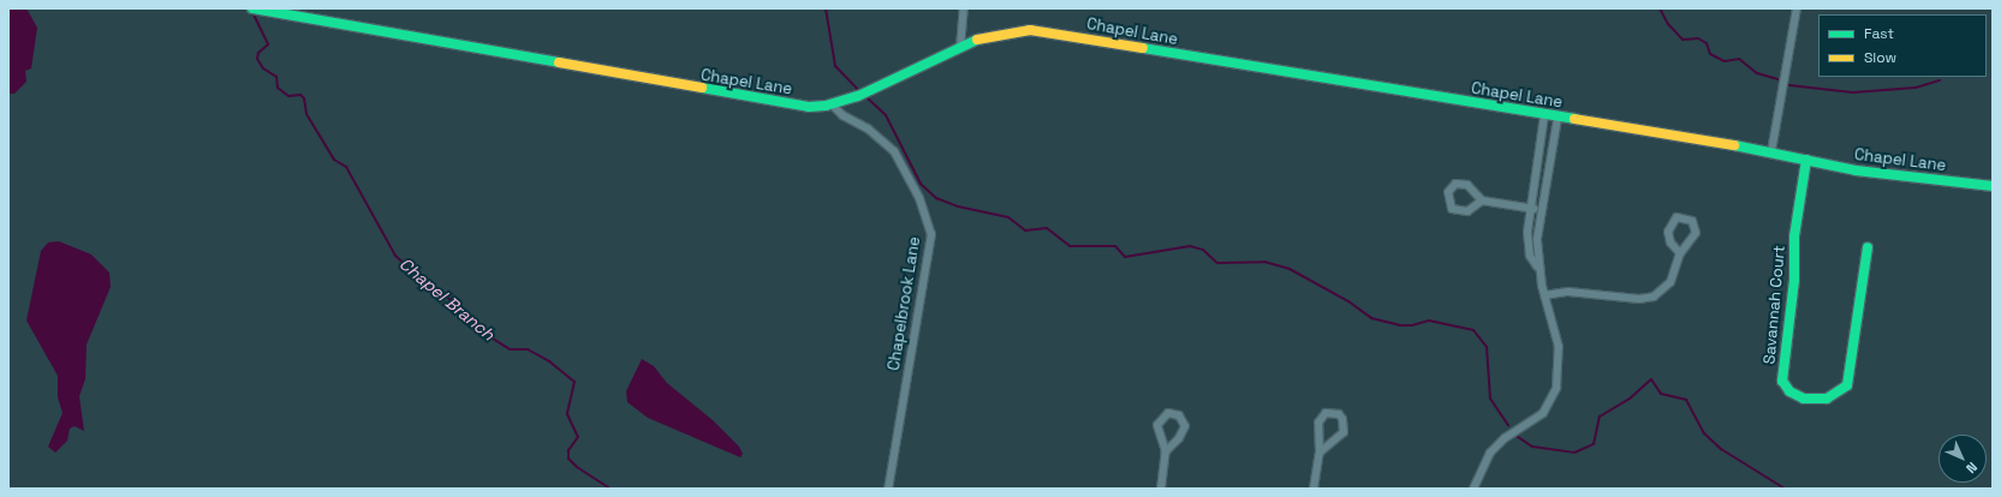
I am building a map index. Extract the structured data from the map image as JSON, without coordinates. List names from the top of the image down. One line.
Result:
{"streets":{"street":["Chapel Lane","Chapelbrook Lane","Savannah Court"]},"crossings":[["Chapel Lane","Chapelbrook Lane"],["Chapel Lane","Savannah Court"]],"water":["Chapel Branch"],"legend":["Fast","Slow"],"north":"bottom right"}
